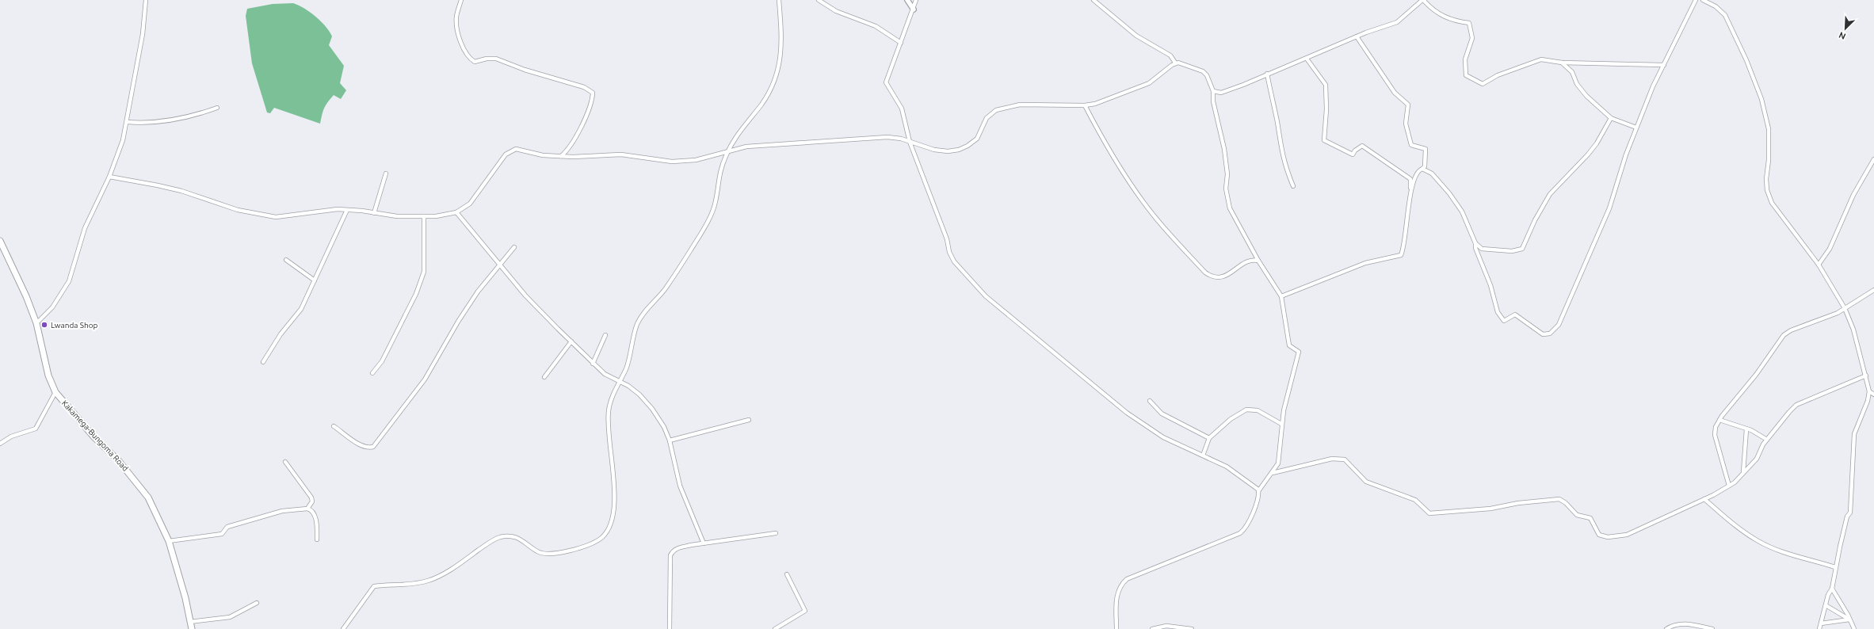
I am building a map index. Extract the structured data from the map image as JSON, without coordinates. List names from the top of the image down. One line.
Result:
{"streets":{"main road":["Kakamega-Bungoma Road"]},"places":["Lwanda Shop"],"north":"bottom left"}
